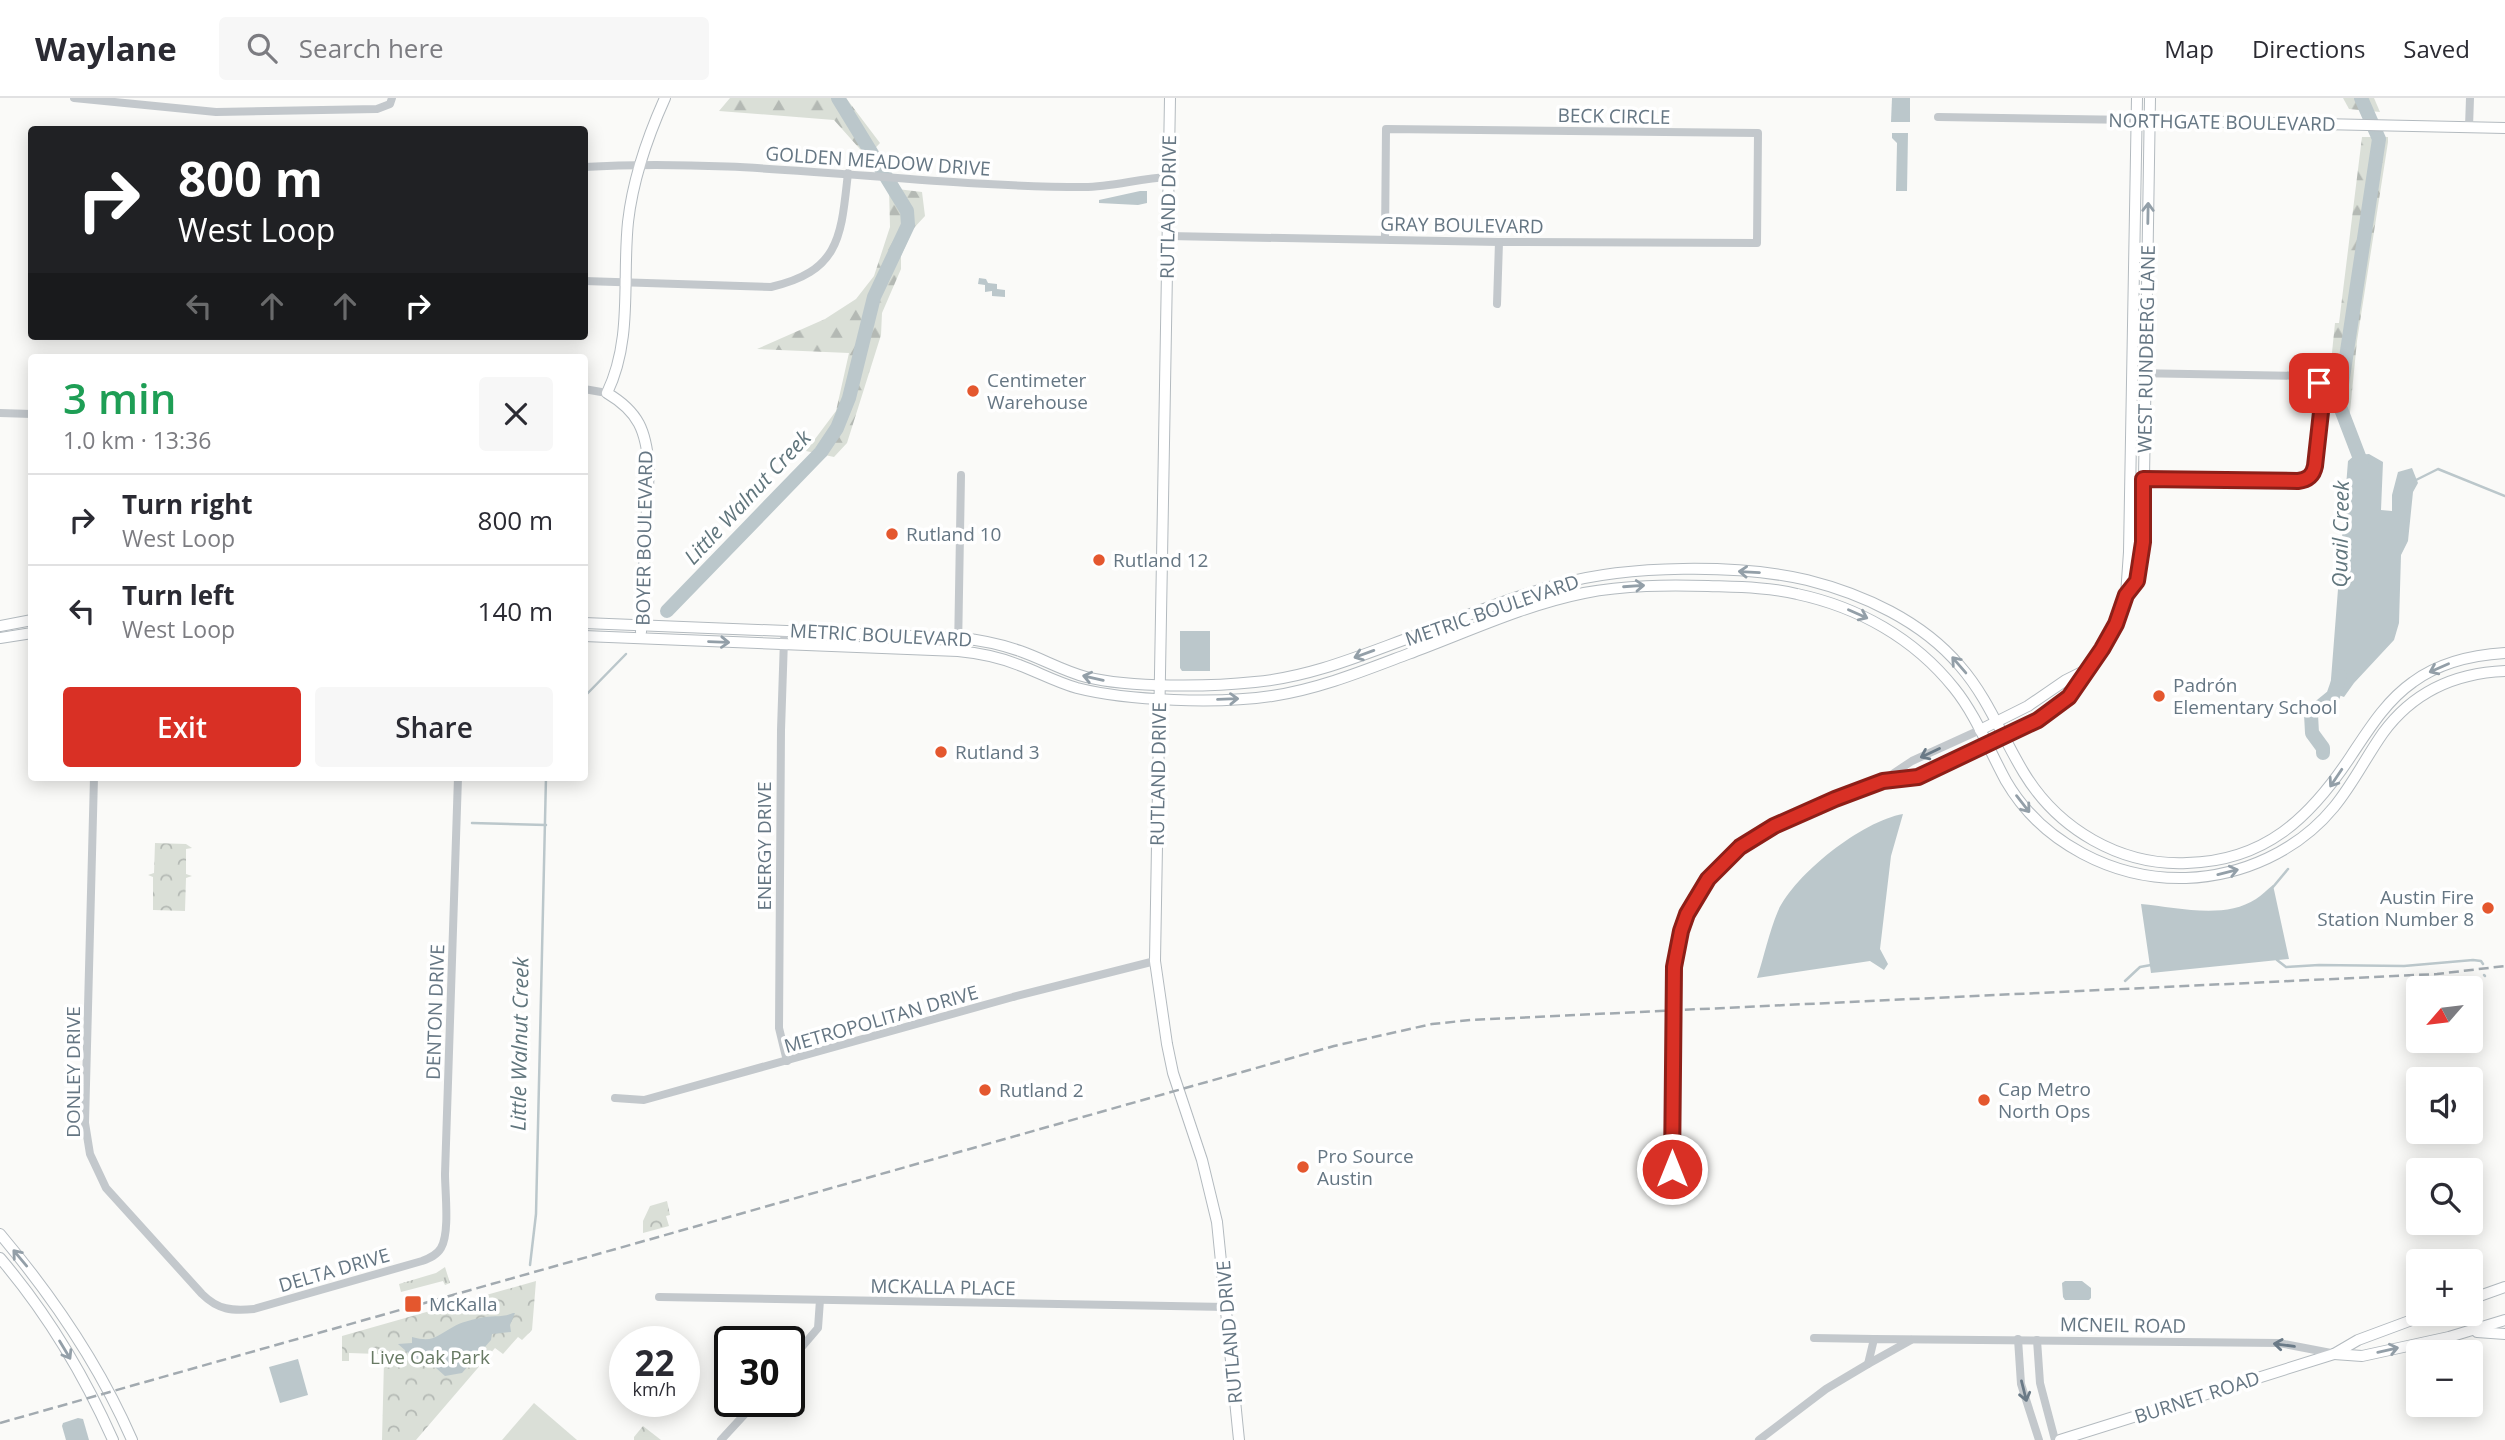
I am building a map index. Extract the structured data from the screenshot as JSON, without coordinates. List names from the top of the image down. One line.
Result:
{"streets":{"main road":["NORTHGATE BOULEVARD","RUTLAND DRIVE","WEST RUNDBERG LANE","BOYER BOULEVARD","METRIC BOULEVARD","BURNET ROAD"],"street":["BECK CIRCLE","GOLDEN MEADOW DRIVE","GRAY BOULEVARD","ENERGY DRIVE","DENTON DRIVE","METROPOLITAN DRIVE","DONLEY DRIVE","DELTA DRIVE","MCKALLA PLACE","MCNEIL ROAD"]},"crossings":[["BECK CIRCLE","GRAY BOULEVARD"],["NORTHGATE BOULEVARD","WEST RUNDBERG LANE"],["GOLDEN MEADOW DRIVE","RUTLAND DRIVE"],["RUTLAND DRIVE","GRAY BOULEVARD"],["RUTLAND DRIVE","METRIC BOULEVARD"],["RUTLAND DRIVE","METROPOLITAN DRIVE"],["RUTLAND DRIVE","MCKALLA PLACE"],["WEST RUNDBERG LANE","METRIC BOULEVARD"],["BOYER BOULEVARD","METRIC BOULEVARD"],["METRIC BOULEVARD","ENERGY DRIVE"],["ENERGY DRIVE","METROPOLITAN DRIVE"],["DENTON DRIVE","DELTA DRIVE"],["DONLEY DRIVE","DELTA DRIVE"],["MCNEIL ROAD","BURNET ROAD"]],"one_way":["MCNEIL ROAD"],"water":["Little Walnut Creek","Quail Creek"],"parks":["Live Oak Park"],"places":{"other":["Centimeter Warehouse","Rutland 10","Rutland 12","Padrón Elementary School","Rutland 3","Austin Fire Station Number 8","Rutland 2","Cap Metro North Ops","Pro Source Austin"],"transit":["McKalla"]},"north":"bottom left","page":{"header":"Waylane","search":"Search here","nav":["Map","Directions","Saved"],"turn":["800 m","West Loop"],"heading":["3 min","1.0 km · 13:36"],"list":[{"name":"Turn right","note":"West Loop","value":"800 m"},{"name":"Turn left","note":"West Loop","value":"140 m"}],"buttons":["Exit","Share"],"map_buttons":["+","−"],"speed":"22 km/h","limit":"30"}}
